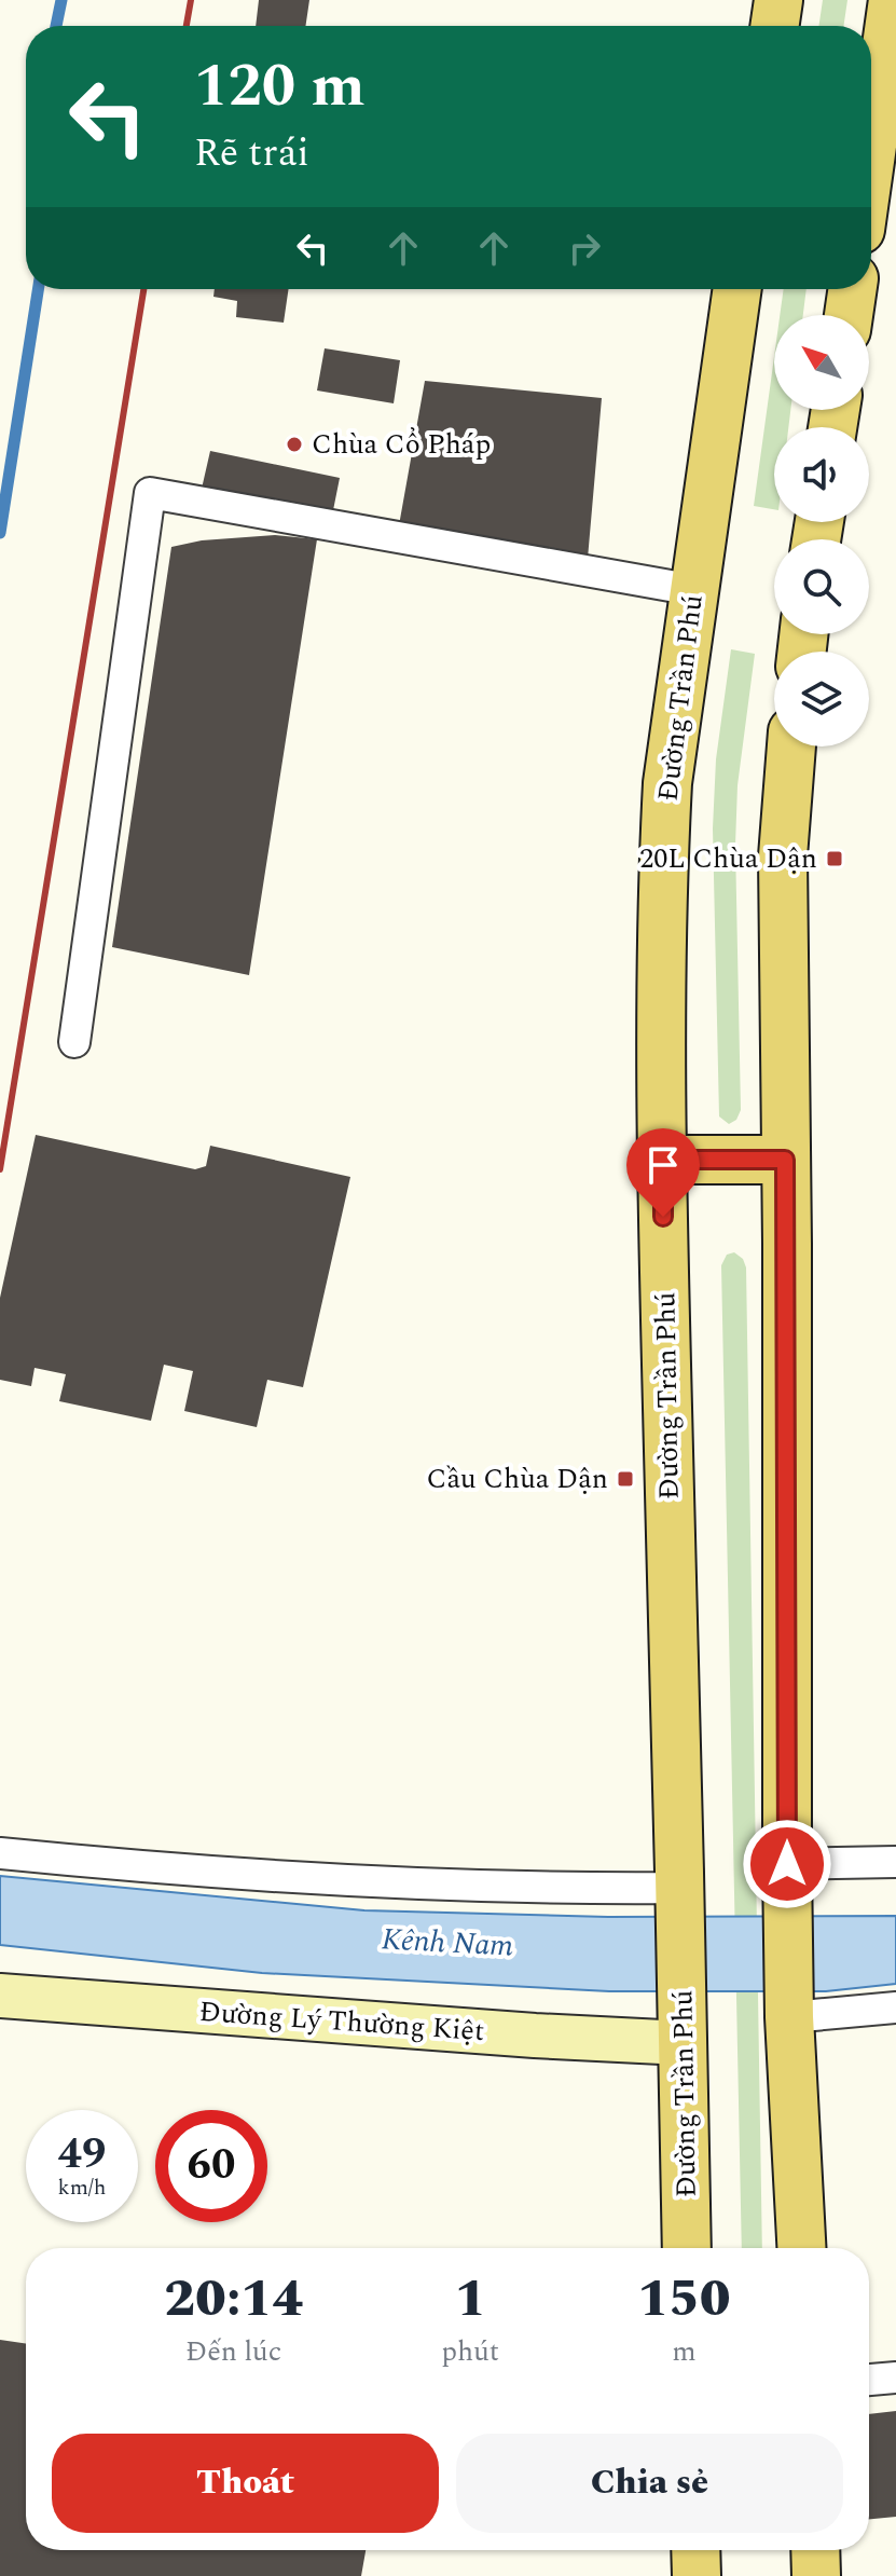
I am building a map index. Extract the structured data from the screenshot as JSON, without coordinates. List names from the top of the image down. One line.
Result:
{"streets":{"main road":["Đường Trần Phú","Đường Lý Thường Kiệt"]},"crossings":[["Đường Trần Phú","Đường Lý Thường Kiệt"]],"water":["Kênh Nam"],"places":{"other":["Chùa Cổ Pháp"],"transit":["20L Chùa Dận","Cầu Chùa Dận"]},"north":"top left","page":{"turn":["120 m","Rẽ trái"],"speed":"49 km/h","limit":"60","eta":["20:14","Đến lúc","1","phút","150","m"],"buttons":["Thoát","Chia sẻ"]}}
